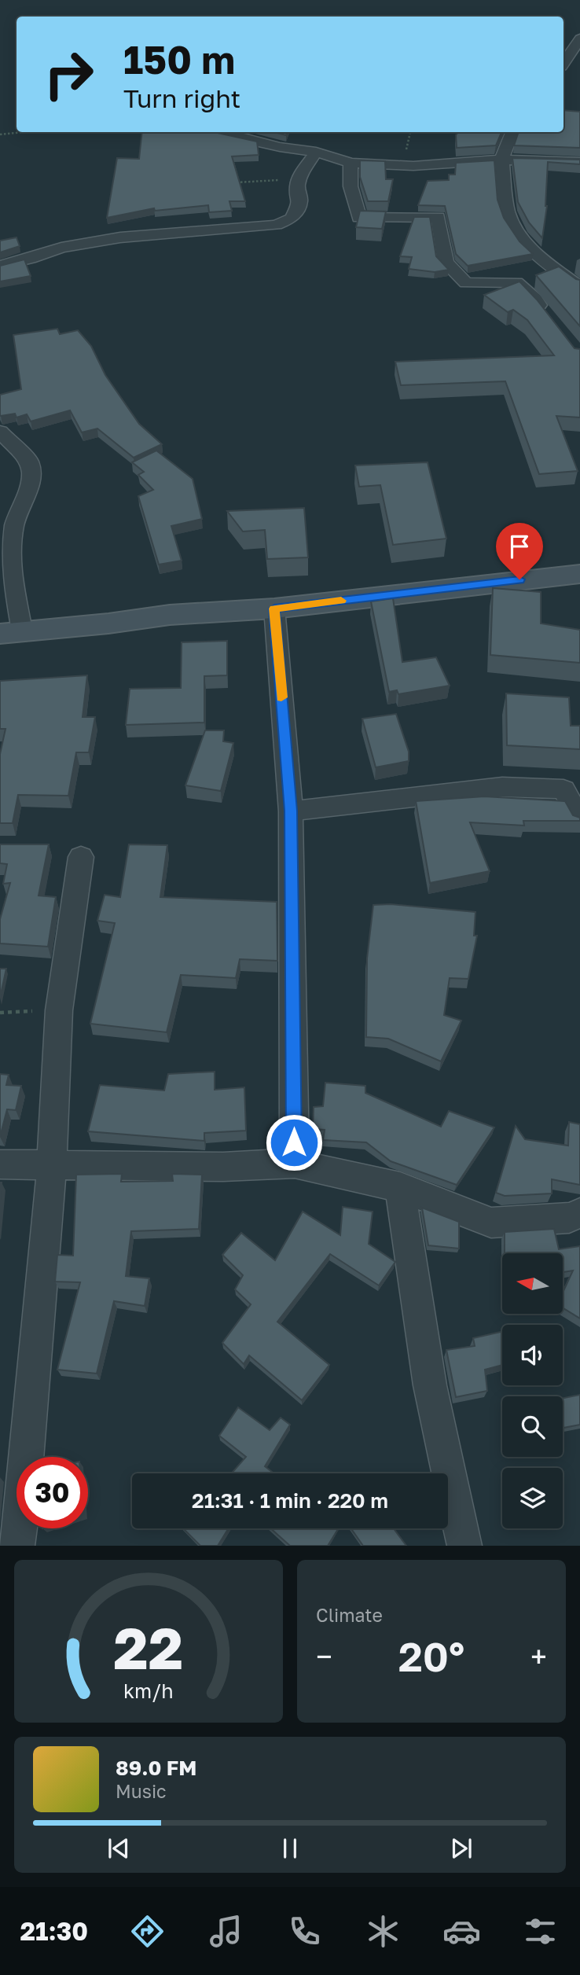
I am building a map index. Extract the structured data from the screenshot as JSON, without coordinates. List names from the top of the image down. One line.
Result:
{"north":"left","page":{"turn":["150 m","Turn right"],"limit":"30","trip":"21:31 · 1 min · 220 m","tile":"Climate","heat":["−","20°","+"],"song":["89.0 FM","Music"],"tabs":"21:30","gauge":["22","km/h"]}}
